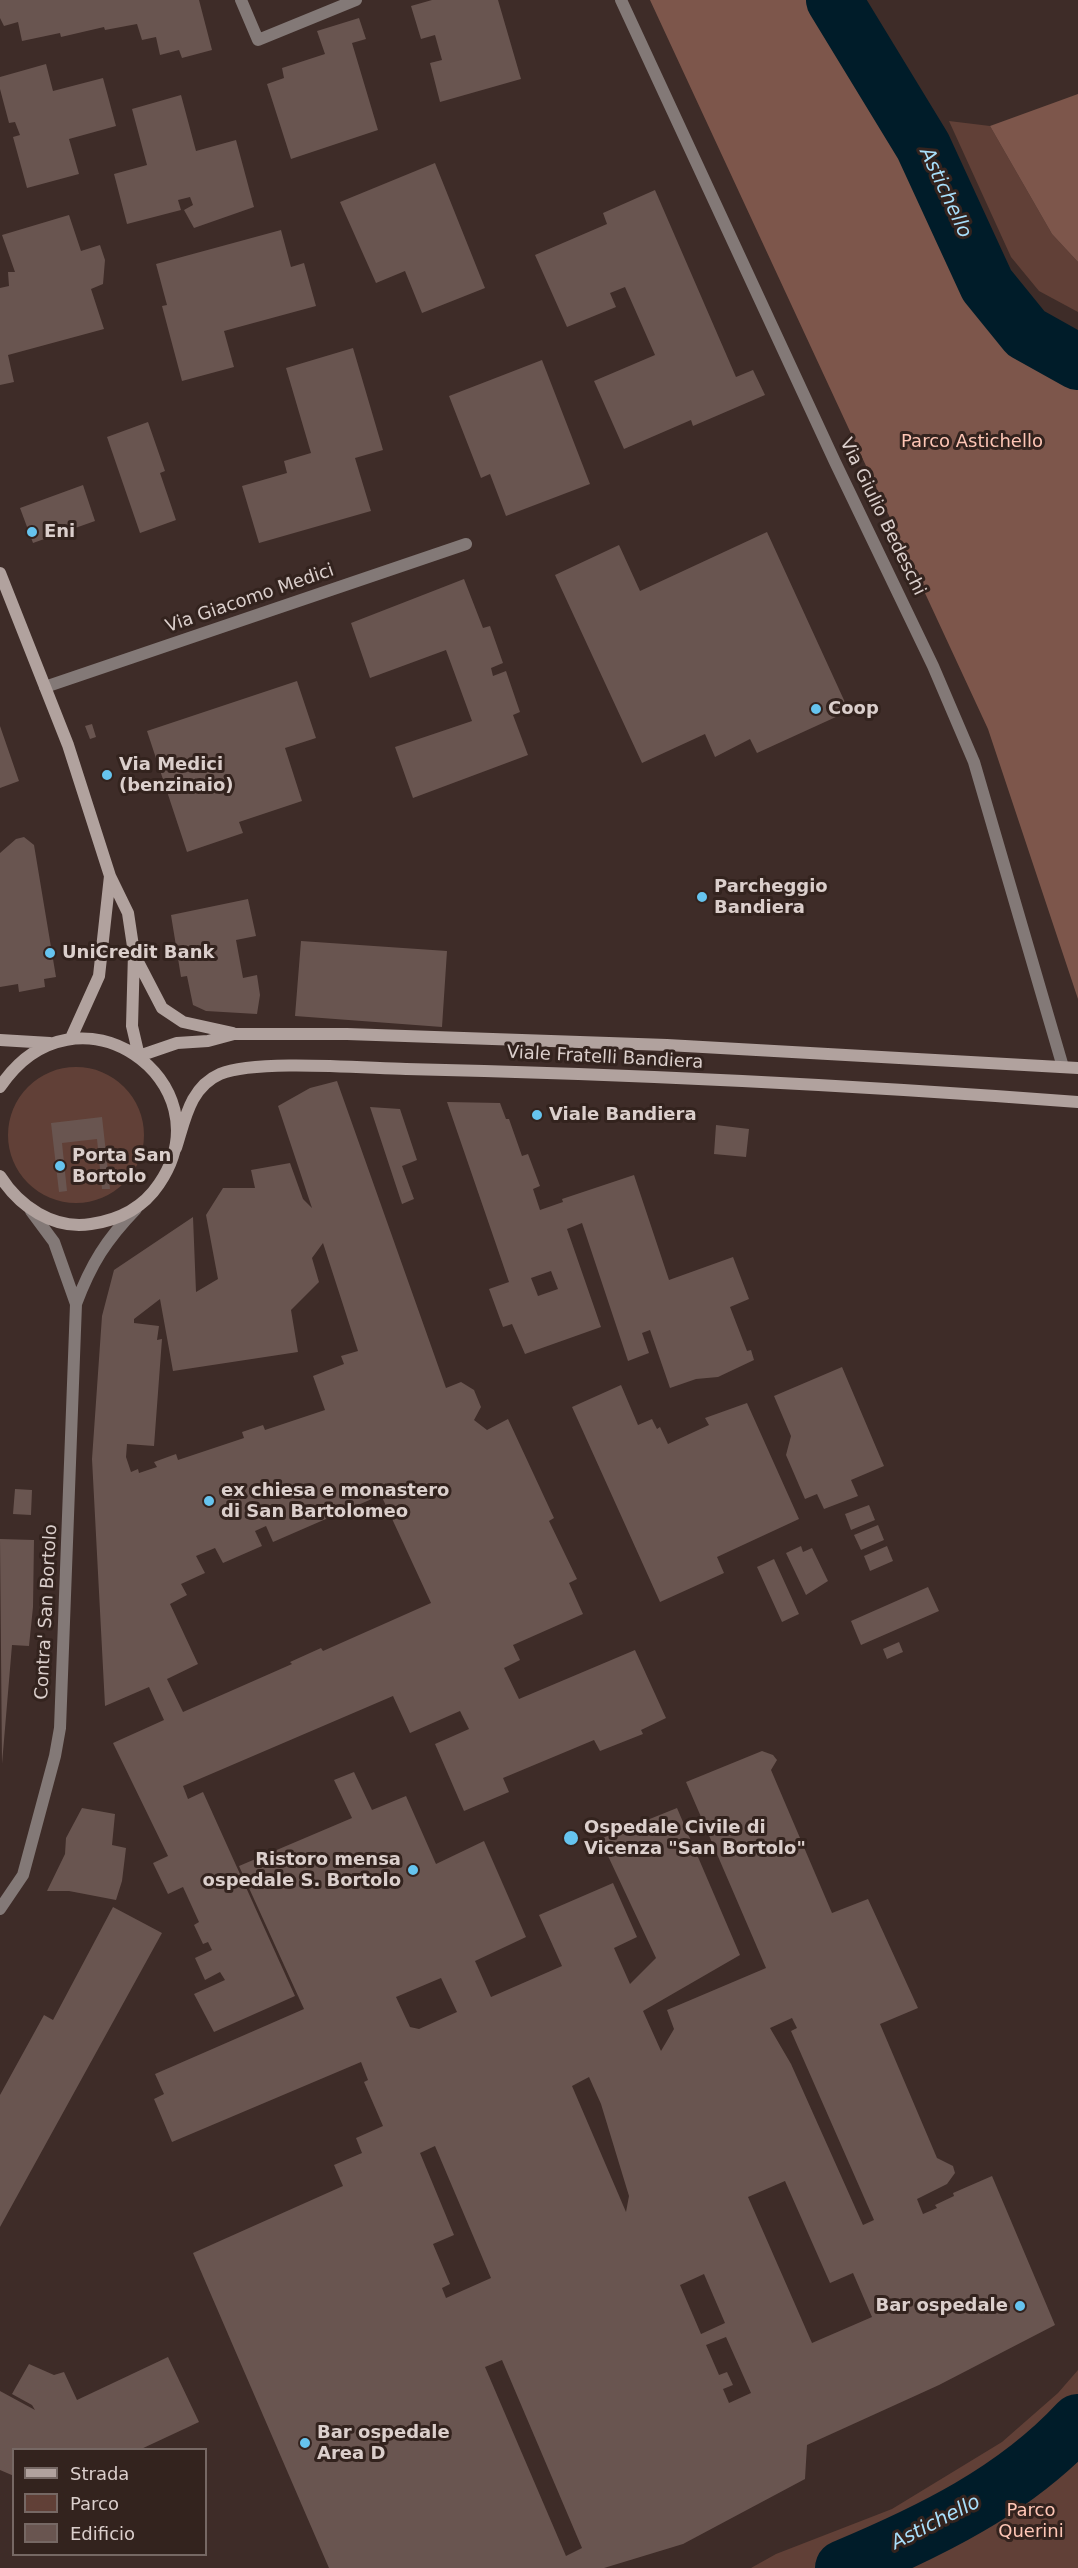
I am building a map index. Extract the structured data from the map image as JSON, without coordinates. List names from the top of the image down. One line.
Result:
{"streets":{"main road":["Viale Fratelli Bandiera"],"street":["Via Giulio Bedeschi","Via Giacomo Medici","Contra' San Bortolo"]},"crossings":[["Via Giulio Bedeschi","Viale Fratelli Bandiera"],["Viale Fratelli Bandiera","Contra' San Bortolo"]],"water":["Astichello"],"parks":["Parco Astichello","Parco Querini"],"places":["Eni","Coop","Via Medici (benzinaio)","Parcheggio Bandiera","UniCredit Bank","Viale Bandiera","Porta San Bortolo","ex chiesa e monastero di San Bartolomeo","Ospedale Civile di Vicenza \"San Bortolo\"","Ristoro mensa ospedale S. Bortolo","Bar ospedale","Bar ospedale Area D"],"legend":["Strada","Parco","Edificio"]}
